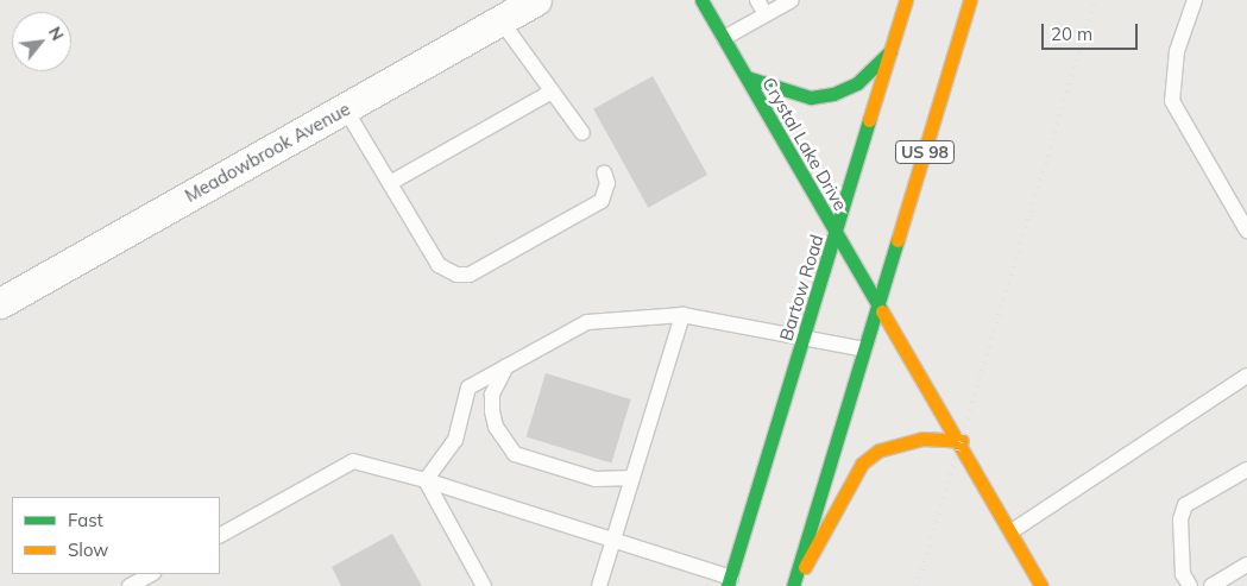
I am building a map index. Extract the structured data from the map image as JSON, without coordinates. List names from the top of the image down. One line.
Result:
{"streets":{"main road":["Crystal Lake Drive","US 98","Bartow Road"],"street":["Meadowbrook Avenue"]},"crossings":[["Crystal Lake Drive","US 98"],["Crystal Lake Drive","Bartow Road"]],"legend":["Fast","Slow"],"scale_bar":"20 m","north":"top right"}
